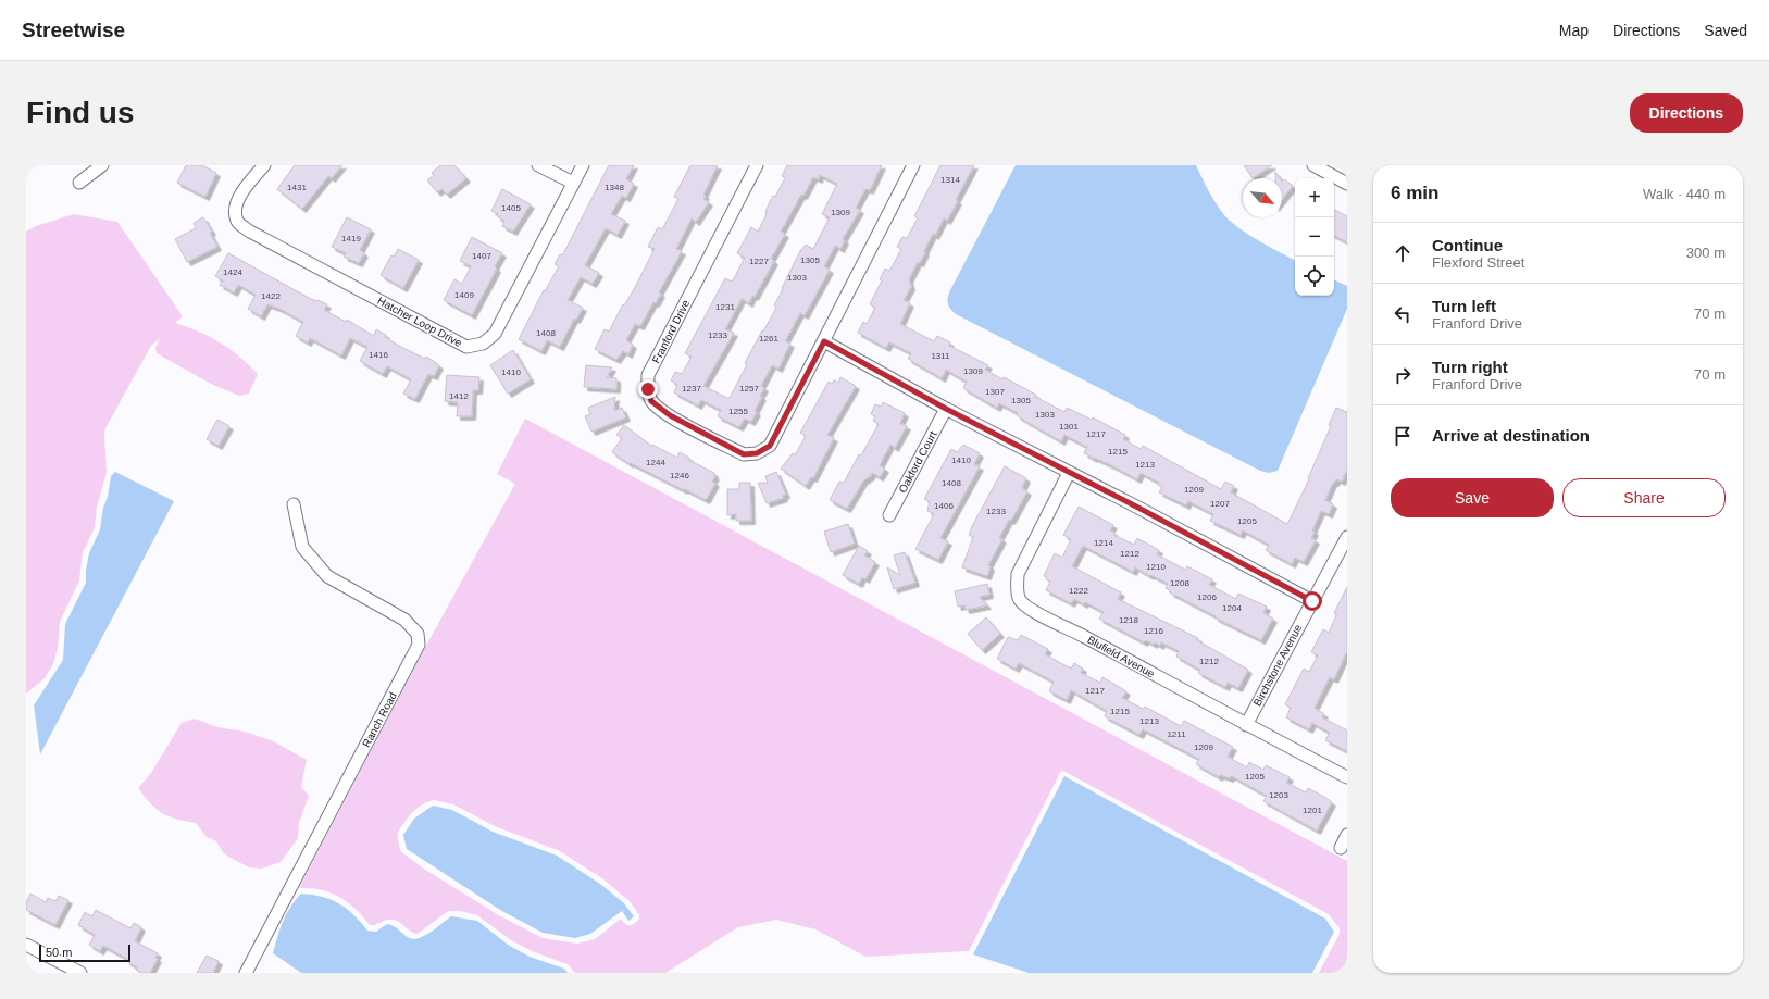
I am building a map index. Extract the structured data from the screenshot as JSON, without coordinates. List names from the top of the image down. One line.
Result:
{"streets":{"street":["Hatcher Loop Drive","Franford Drive","Oakford Court","Blufield Avenue","Birchstone Avenue","Ranch Road"]},"crossings":[["Blufield Avenue","Birchstone Avenue"]],"house_numbers":["1314","1431","1348","1405","1309","1419","1407","1305","1227","1424","1303","1409","1422","1231","1408","1233","1261","1416","1311","1309","1410","1237","1257","1307","1412","1305","1255","1303","1301","1217","1215","1410","1244","1213","1246","1408","1209","1207","1406","1233","1205","1214","1212","1210","1208","1222","1206","1204","1218","1216","1212","1217","1215","1213","1211","1209","1205","1203","1201"],"scale_bar":"50 m","north":"bottom right","page":{"header":"Streetwise","nav":["Map","Directions","Saved"],"buttons":["Directions",["Save","Share"]],"title":"Find us","heading":["6 min","Walk · 440 m"],"map_buttons":["+","−"],"list":[["Continue","Flexford Street","300 m"],["Turn left","Franford Drive","70 m"],["Turn right","Franford Drive","70 m"],"Arrive at destination"],"scale":"50 m"}}
